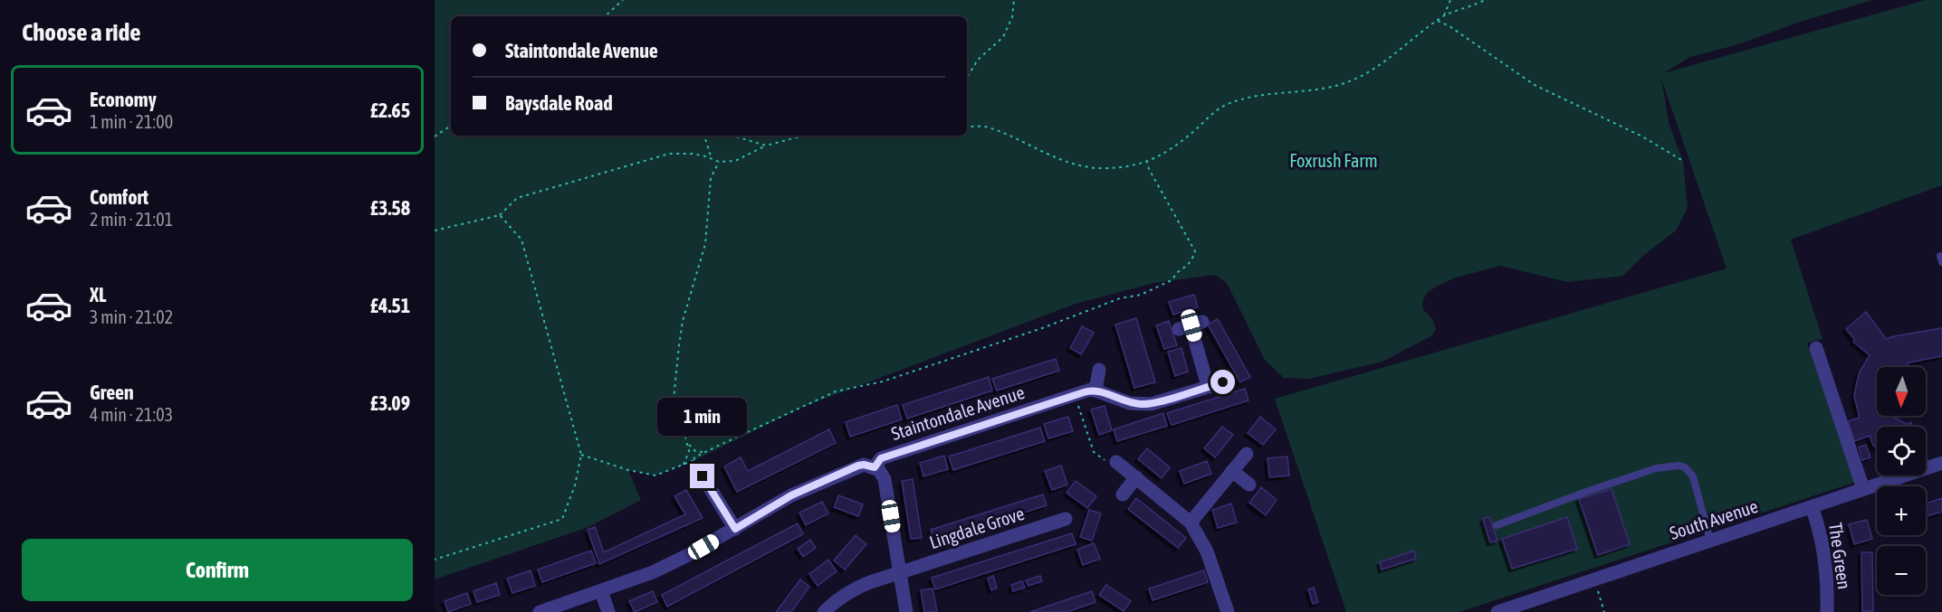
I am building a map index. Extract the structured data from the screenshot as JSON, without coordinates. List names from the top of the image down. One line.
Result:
{"streets":{"street":["Staintondale Avenue","South Avenue","Lingdale Grove","The Green"]},"crossings":[["South Avenue","The Green"]],"parks":["Foxrush Farm"],"north":"bottom","page":{"heading":"Choose a ride","banner":["Staintondale Avenue","Baysdale Road"],"list":[{"name":"Economy","note":"1 min · 21:00","value":"£2.65"},{"name":"Comfort","note":"2 min · 21:01","value":"£3.58"},{"name":"XL","note":"3 min · 21:02","value":"£4.51"},{"name":"Green","note":"4 min · 21:03","value":"£3.09"}],"map_buttons":["+","−"],"bubble":"1 min","buttons":"Confirm"}}
